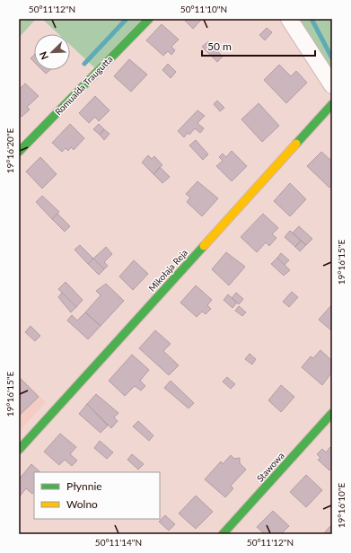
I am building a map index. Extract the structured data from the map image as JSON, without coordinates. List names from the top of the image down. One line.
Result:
{"streets":{"street":["Romualda Traugutta","Mikołaja Reja","Stawowa"]},"legend":["Płynnie","Wolno"],"scale_bar":"50 m","north":"bottom left","coordinates":["50°11'12\"N","50°11'10\"N","19°16'20\"E","19°16'15\"E","19°16'10\"E","50°11'14\"N"]}
